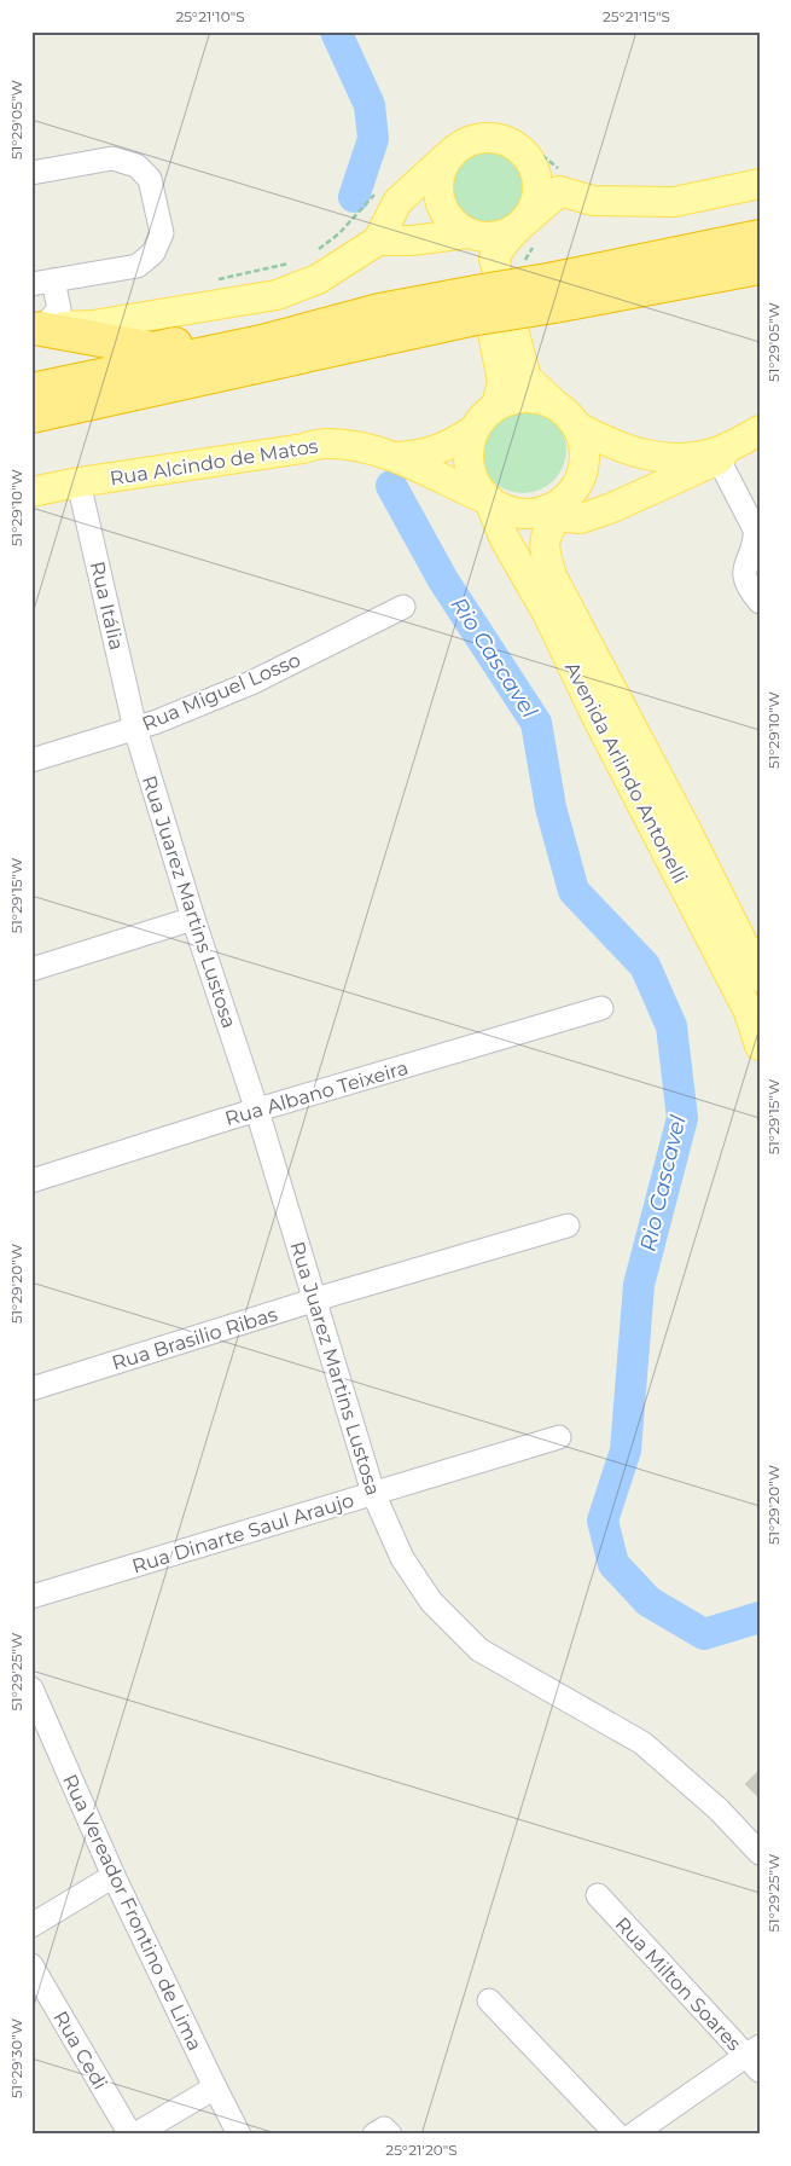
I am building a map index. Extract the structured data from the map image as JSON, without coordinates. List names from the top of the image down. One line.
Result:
{"streets":{"main road":["Rua Alcindo de Matos","Avenida Arlindo Antonelli"],"street":["Rua Itália","Rua Miguel Losso","Rua Juarez Martins Lustosa","Rua Albano Teixeira","Rua Brasilio Ribas","Rua Dinarte Saul Araujo","Rua Vereador Frontino de Lima","Rua Milton Soares","Rua Cedi"]},"crossings":[["Rua Alcindo de Matos","Rua Itália"],["Rua Alcindo de Matos","Avenida Arlindo Antonelli"],["Rua Itália","Rua Miguel Losso"],["Rua Itália","Rua Juarez Martins Lustosa"],["Rua Miguel Losso","Rua Juarez Martins Lustosa"],["Rua Juarez Martins Lustosa","Rua Albano Teixeira"],["Rua Juarez Martins Lustosa","Rua Brasilio Ribas"],["Rua Juarez Martins Lustosa","Rua Dinarte Saul Araujo"]],"water":["Rio Cascavel"],"coordinates":["25°21'10\"S","25°21'15\"S","51°29'05\"W","51°29'10\"W","51°29'15\"W","51°29'20\"W","51°29'25\"W","51°29'30\"W","25°21'20\"S"]}
